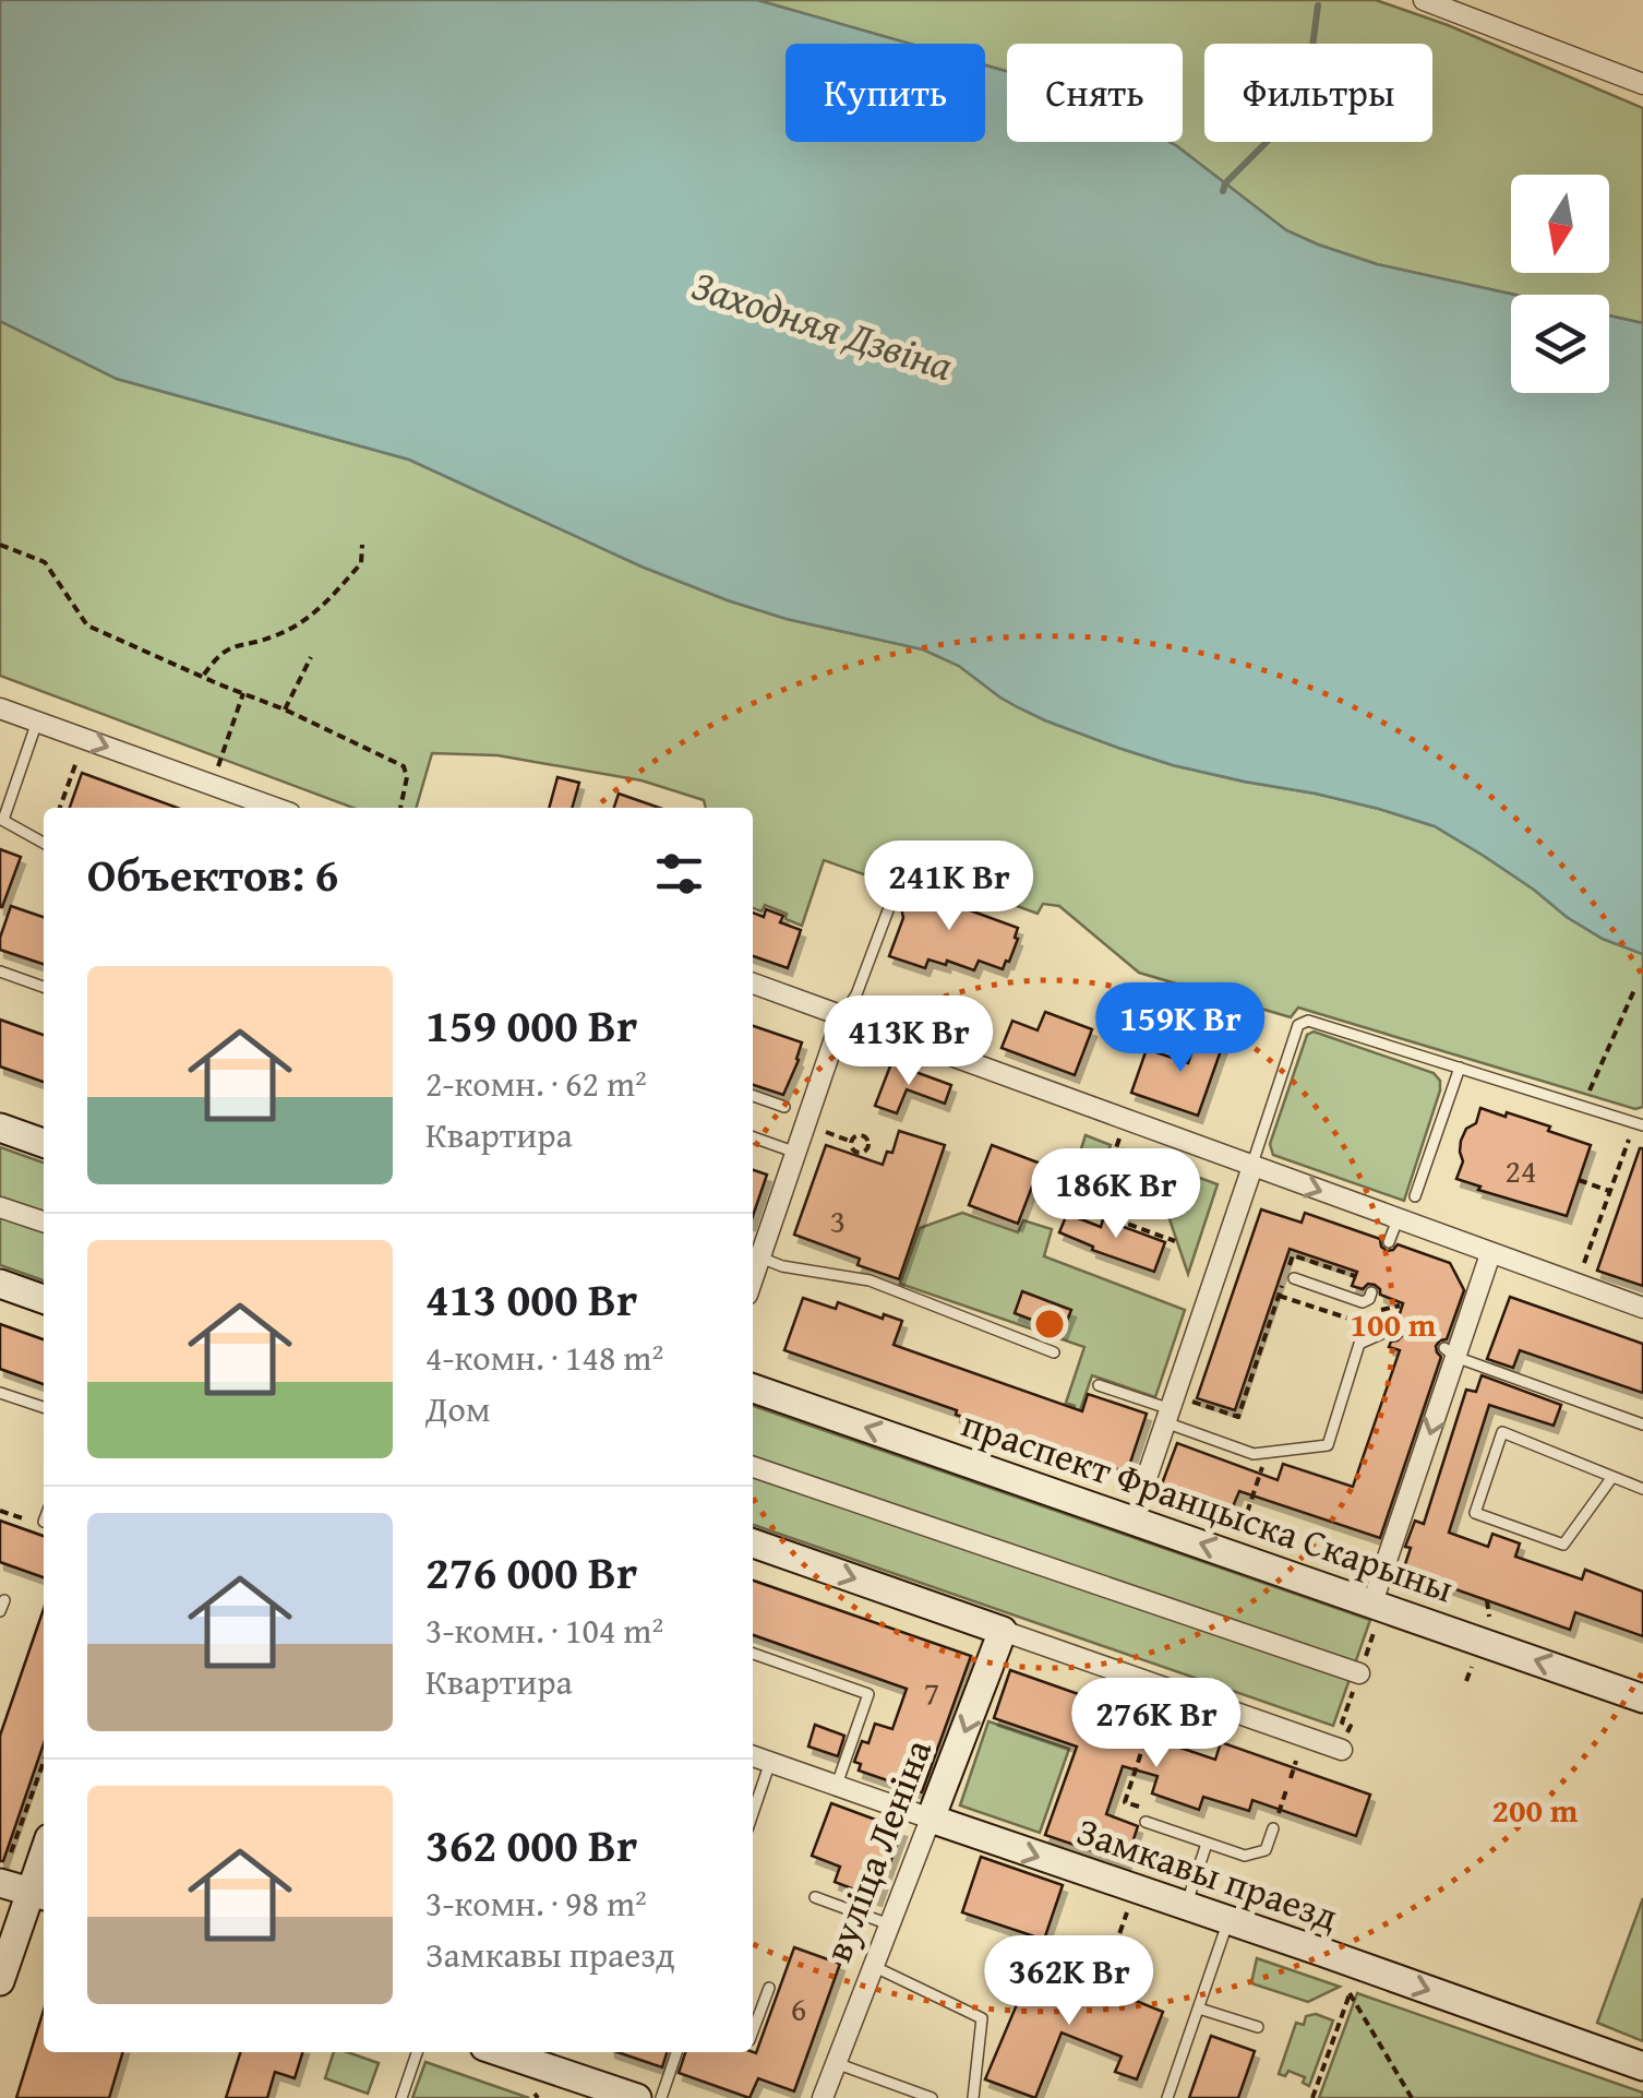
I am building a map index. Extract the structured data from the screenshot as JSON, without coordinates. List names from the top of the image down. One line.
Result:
{"streets":{"street":["праспект Францыска Скарыны","вуліца Леніна","Замкавы праезд"]},"crossings":[["вуліца Леніна","Замкавы праезд"]],"one_way":["вуліца Леніна"],"water":["Заходняя Дзвіна"],"house_numbers":["24","3","7","6"],"north":"bottom","page":{"chip":["Купить","Снять","Фильтры"],"heading":"Объектов: 6","price":["241K Br","159K Br","413K Br","186K Br","276K Br","362K Br"],"list":[{"name":"159 000 Br","note":"2-комн. · 62 m² · Квартира"},{"name":"413 000 Br","note":"4-комн. · 148 m² · Дом"},{"name":"276 000 Br","note":"3-комн. · 104 m² · Квартира"},{"name":"362 000 Br","note":"3-комн. · 98 m² · Замкавы праезд"}]},"rings":["100 m","200 m"]}
